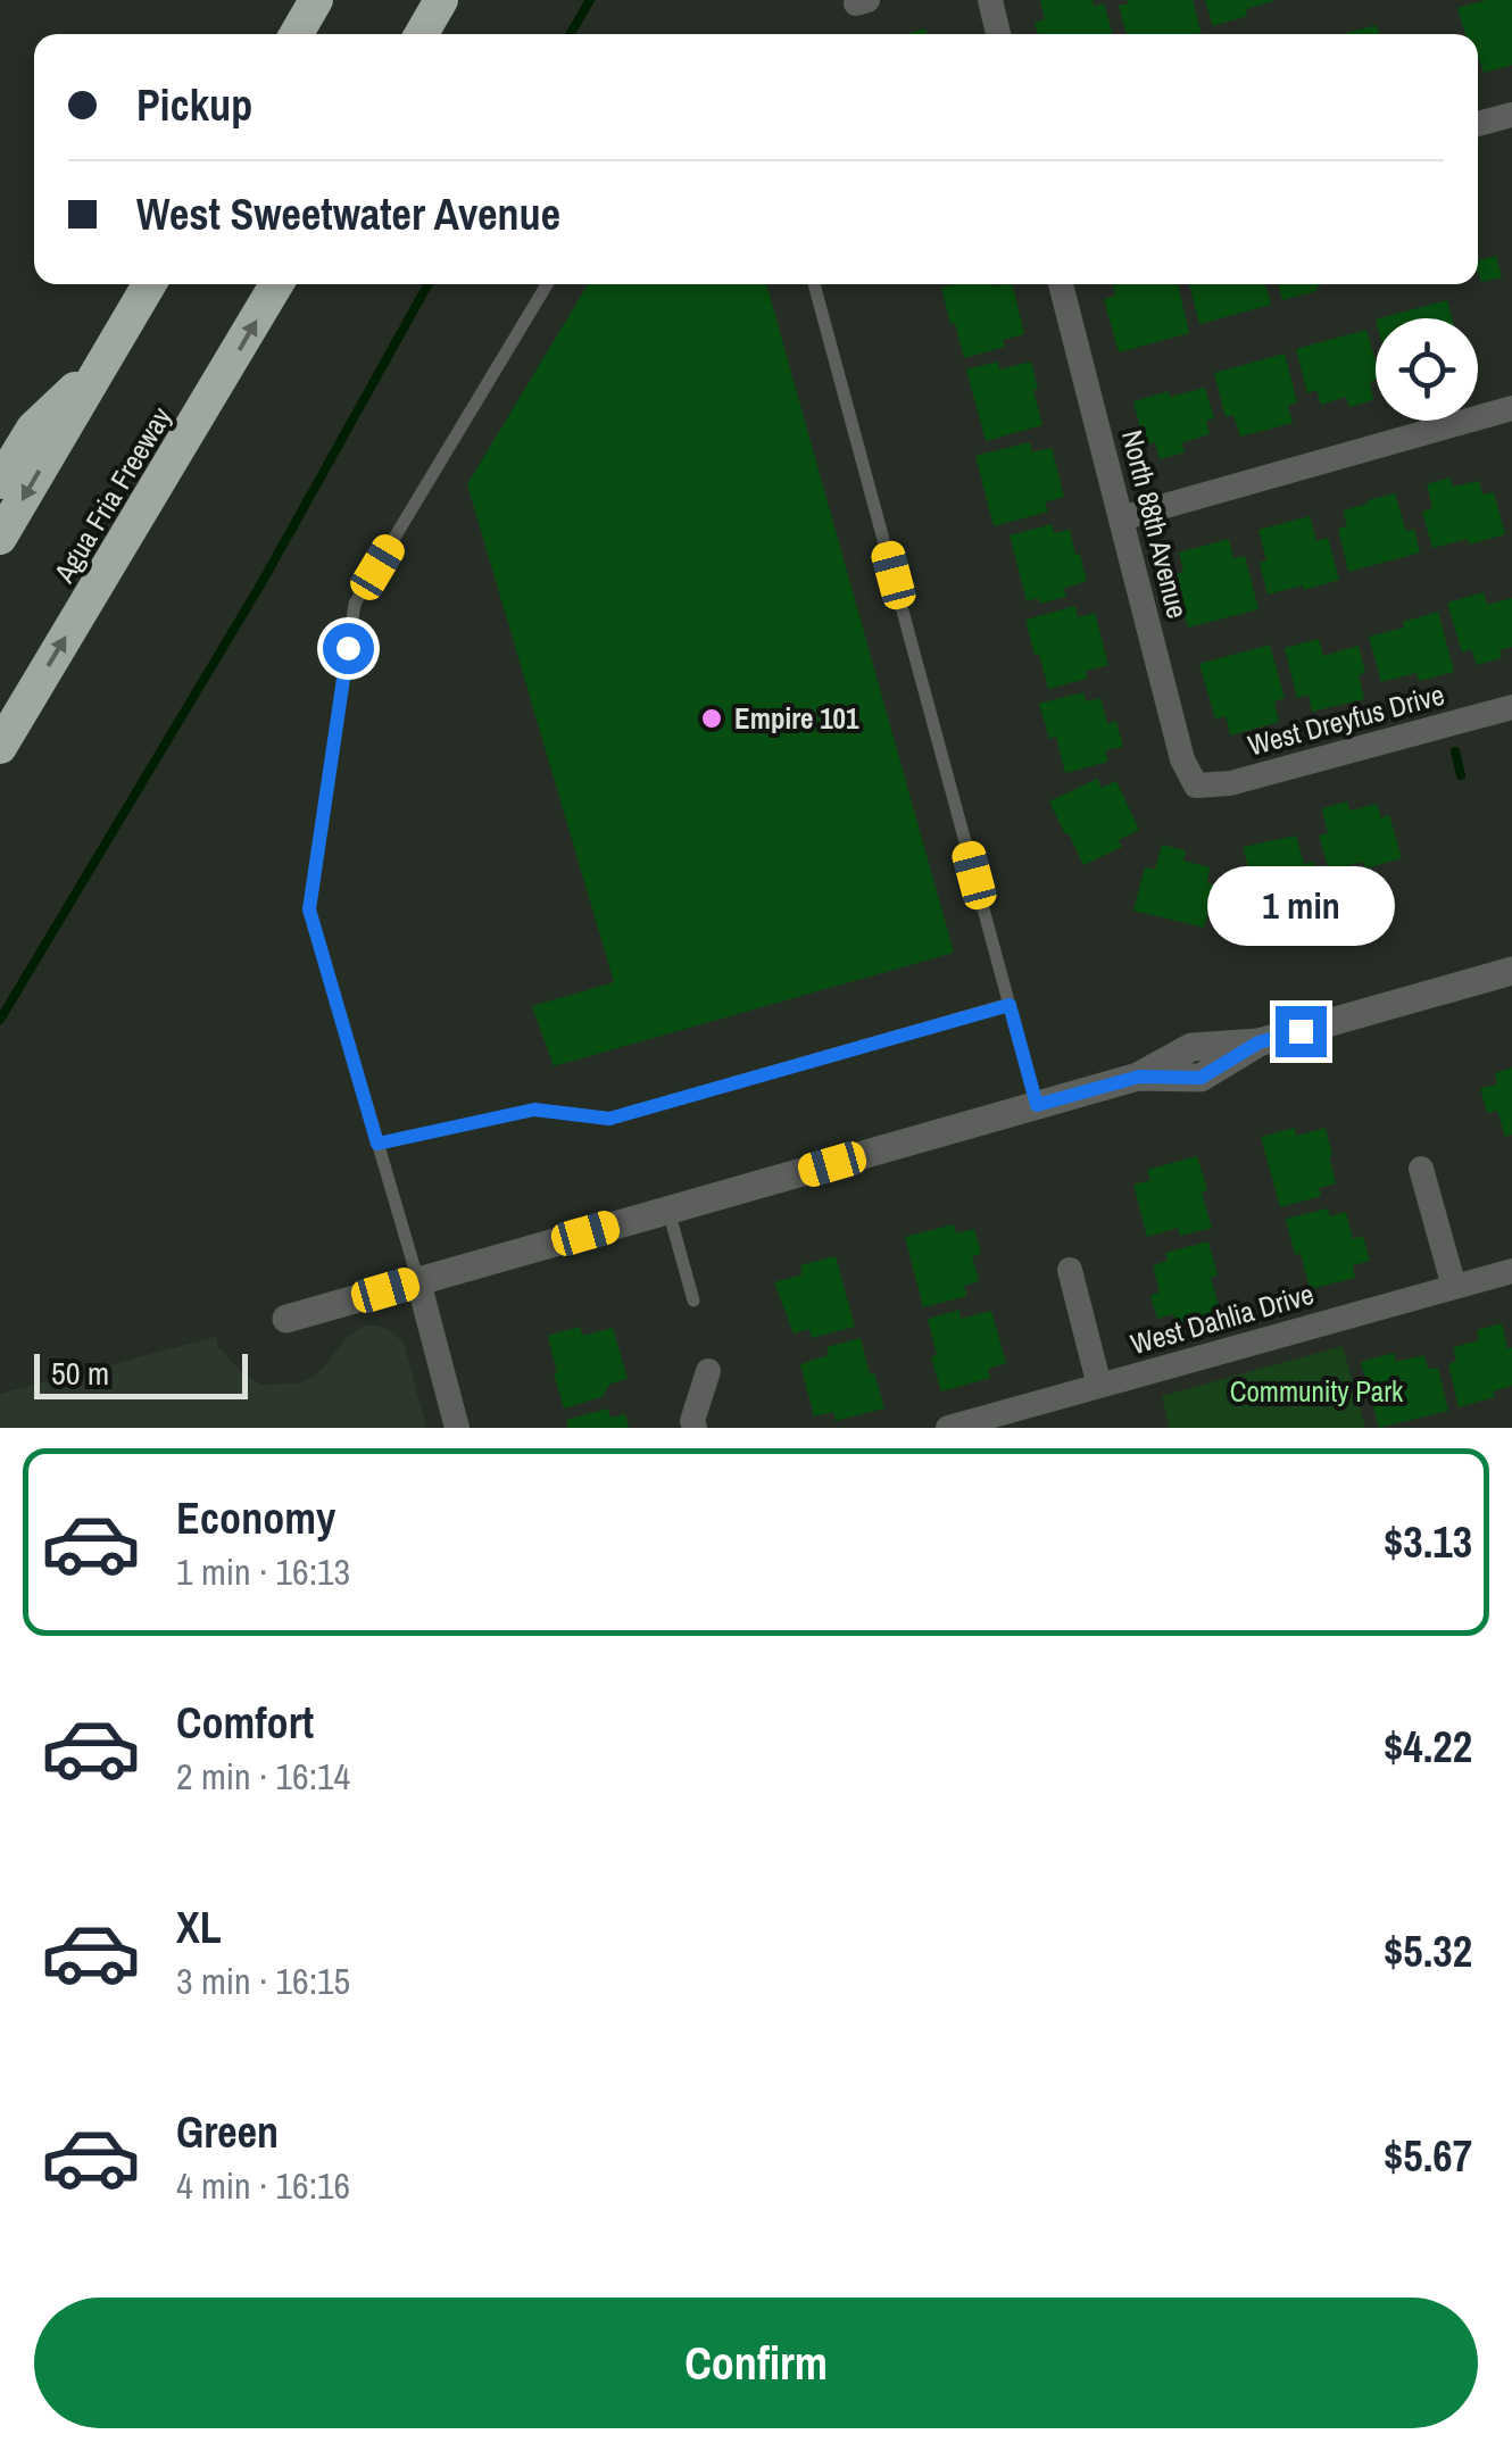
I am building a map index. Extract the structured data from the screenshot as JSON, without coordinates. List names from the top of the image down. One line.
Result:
{"streets":{"highway":["Agua Fria Freeway"],"street":["North 88th Avenue","West Dreyfus Drive","West Dahlia Drive"]},"crossings":[["North 88th Avenue","West Dreyfus Drive"]],"parks":["Community Park"],"places":["Empire 101"],"scale_bar":"50 m","page":{"banner":["Pickup","West Sweetwater Avenue"],"bubble":"1 min","scale":"50 m","list":[{"name":"Economy","note":"1 min · 16:13","value":"$3.13"},{"name":"Comfort","note":"2 min · 16:14","value":"$4.22"},{"name":"XL","note":"3 min · 16:15","value":"$5.32"},{"name":"Green","note":"4 min · 16:16","value":"$5.67"}],"buttons":"Confirm"}}
